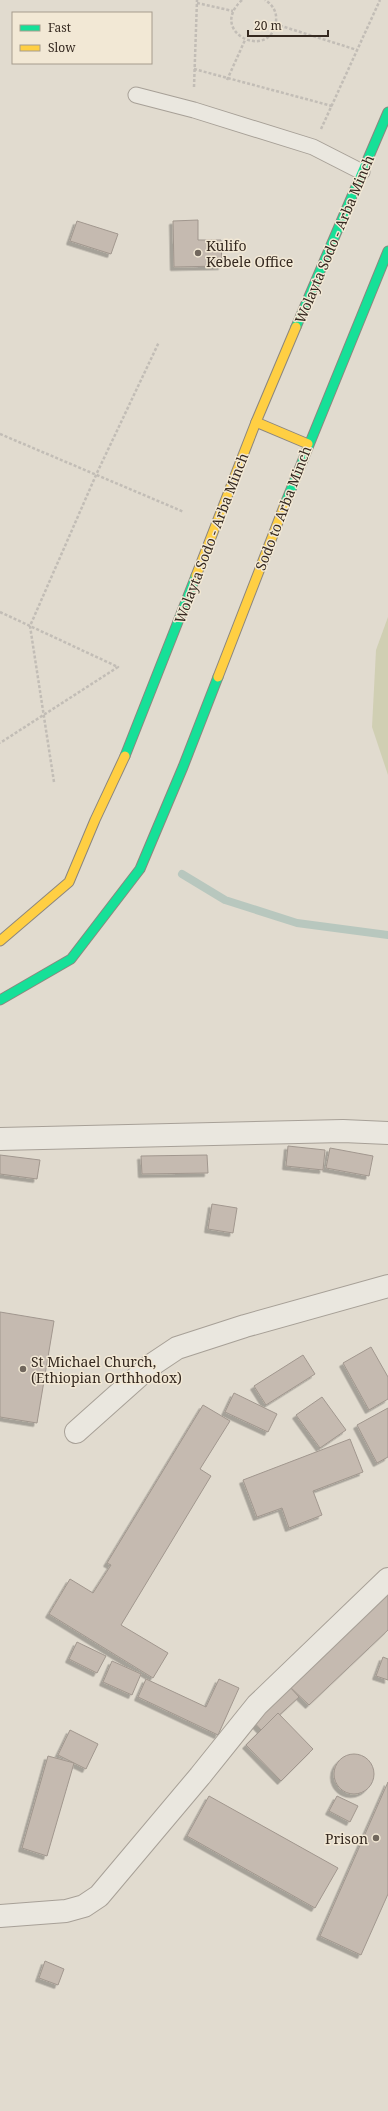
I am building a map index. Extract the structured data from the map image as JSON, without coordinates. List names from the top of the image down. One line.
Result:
{"streets":{"highway":["Wolayta Sodo - Arba Minch","Sodo to Arba Minch"]},"places":["Kulifo Kebele Office","St Michael Church, (Ethiopian Orthhodox)","Prison"],"legend":["Fast","Slow"],"scale_bar":"20 m"}
